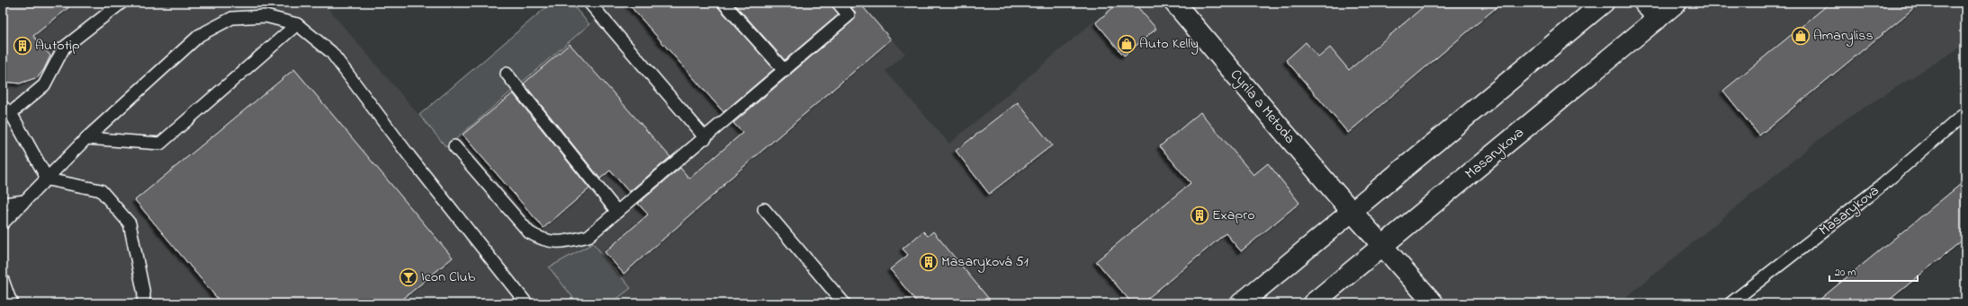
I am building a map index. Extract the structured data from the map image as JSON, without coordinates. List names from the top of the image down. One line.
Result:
{"streets":{"main road":["Cyrila a Metoda","Masarykova"]},"crossings":[["Cyrila a Metoda","Masarykova"]],"places":{"shop":["Amaryliss","Auto Kelly"],"building":["Autotip","Exapro","Masaryková 51"],"bar":["Icon Club"]},"scale_bar":"20 m"}
